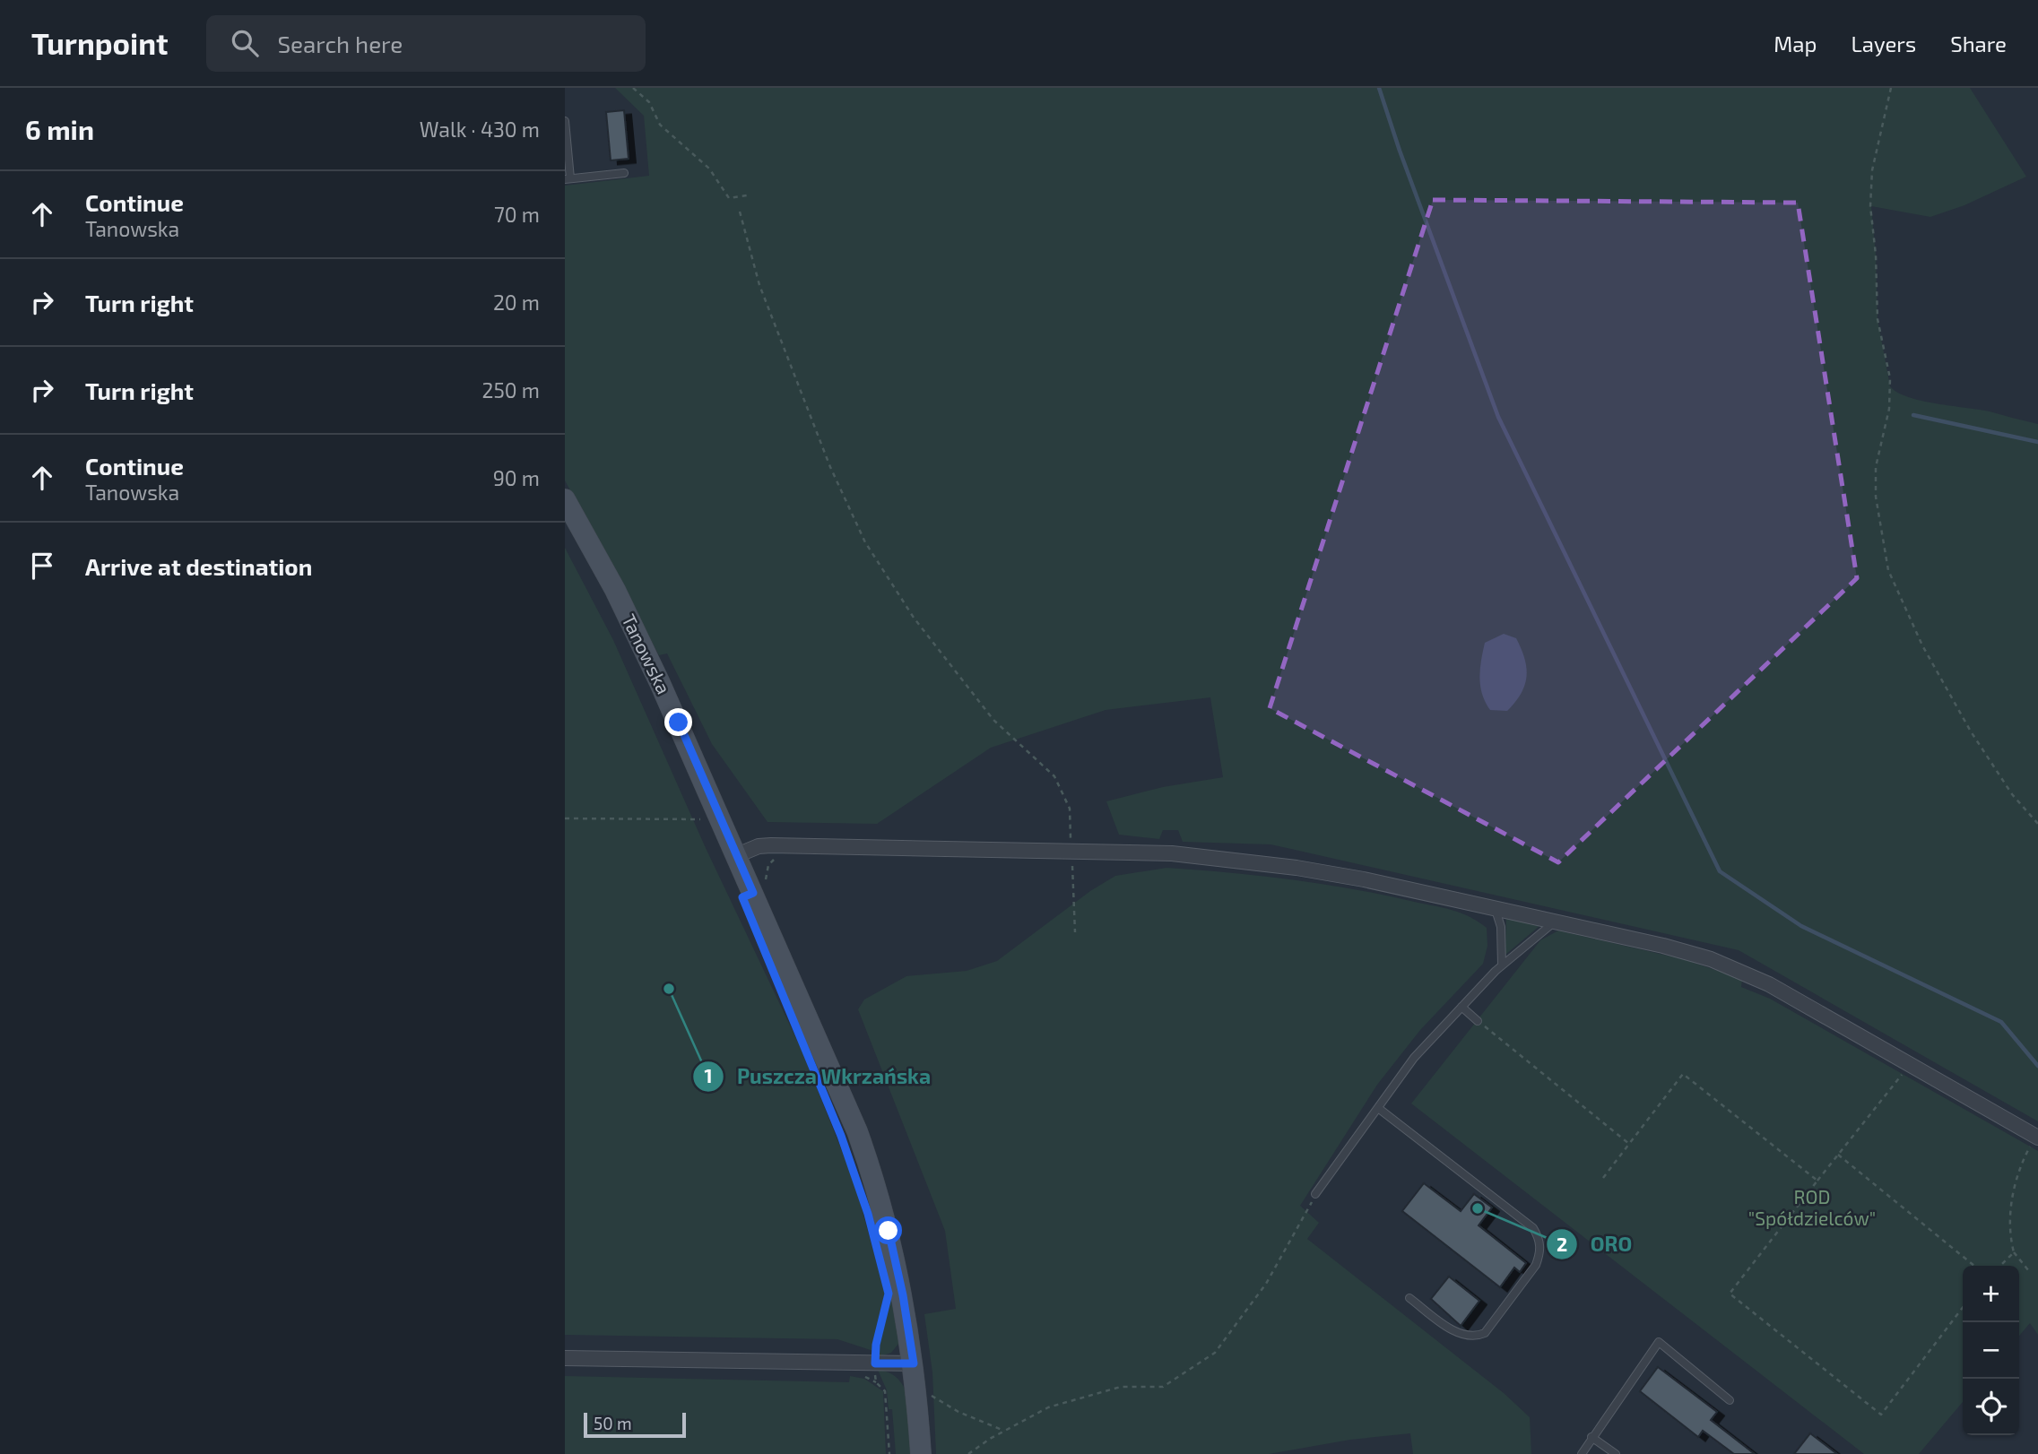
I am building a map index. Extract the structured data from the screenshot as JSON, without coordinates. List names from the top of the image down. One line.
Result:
{"streets":{"main road":["Tanowska"]},"parks":["ROD \"Spółdzielców\""],"places":["Puszcza Wkrzańska","ORO"],"scale_bar":"50 m","page":{"header":"Turnpoint","search":"Search here","nav":["Map","Layers","Share"],"heading":["6 min","Walk · 430 m"],"list":[["Continue","Tanowska","70 m"],["Turn right","20 m"],["Turn right","250 m"],["Continue","Tanowska","90 m"],"Arrive at destination"],"map_buttons":["+","−"],"scale":"50 m"}}
